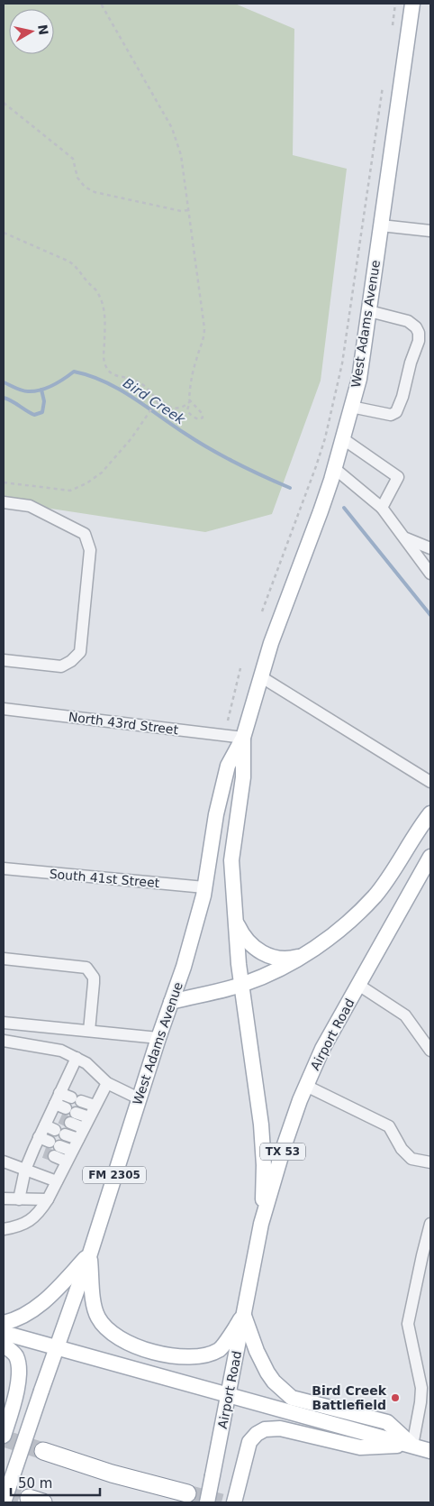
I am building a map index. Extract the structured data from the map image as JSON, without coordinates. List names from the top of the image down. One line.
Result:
{"streets":{"main road":["West Adams Avenue","Airport Road","TX 53","FM 2305"],"street":["North 43rd Street","South 41st Street"]},"crossings":[["West Adams Avenue","North 43rd Street"],["West Adams Avenue","South 41st Street"],["West Adams Avenue","Airport Road"]],"water":["Bird Creek"],"places":["Bird Creek Battlefield"],"scale_bar":"50 m","north":"right"}
